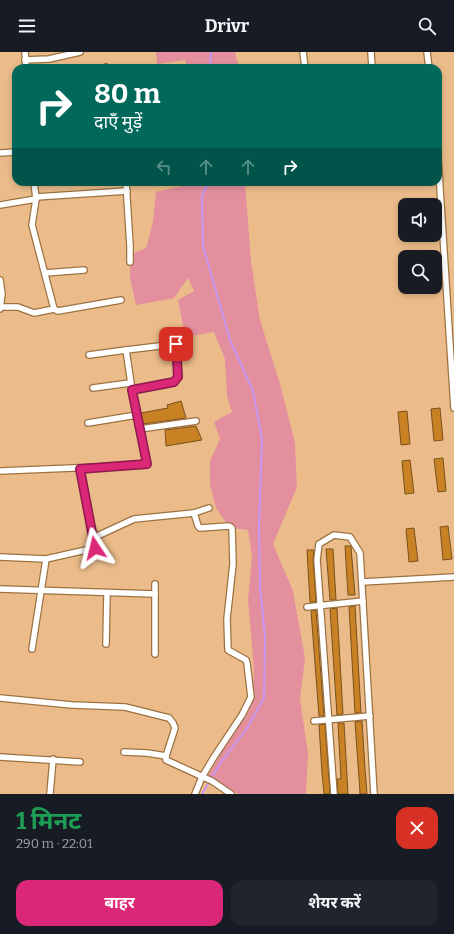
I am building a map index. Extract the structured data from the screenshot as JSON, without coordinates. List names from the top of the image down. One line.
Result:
{"page":{"header":"Drivr","turn":["80 m","दाएँ मुड़ें"],"heading":["1 मिनट","290 m · 22:01"],"buttons":["बाहर","शेयर करें"]}}
